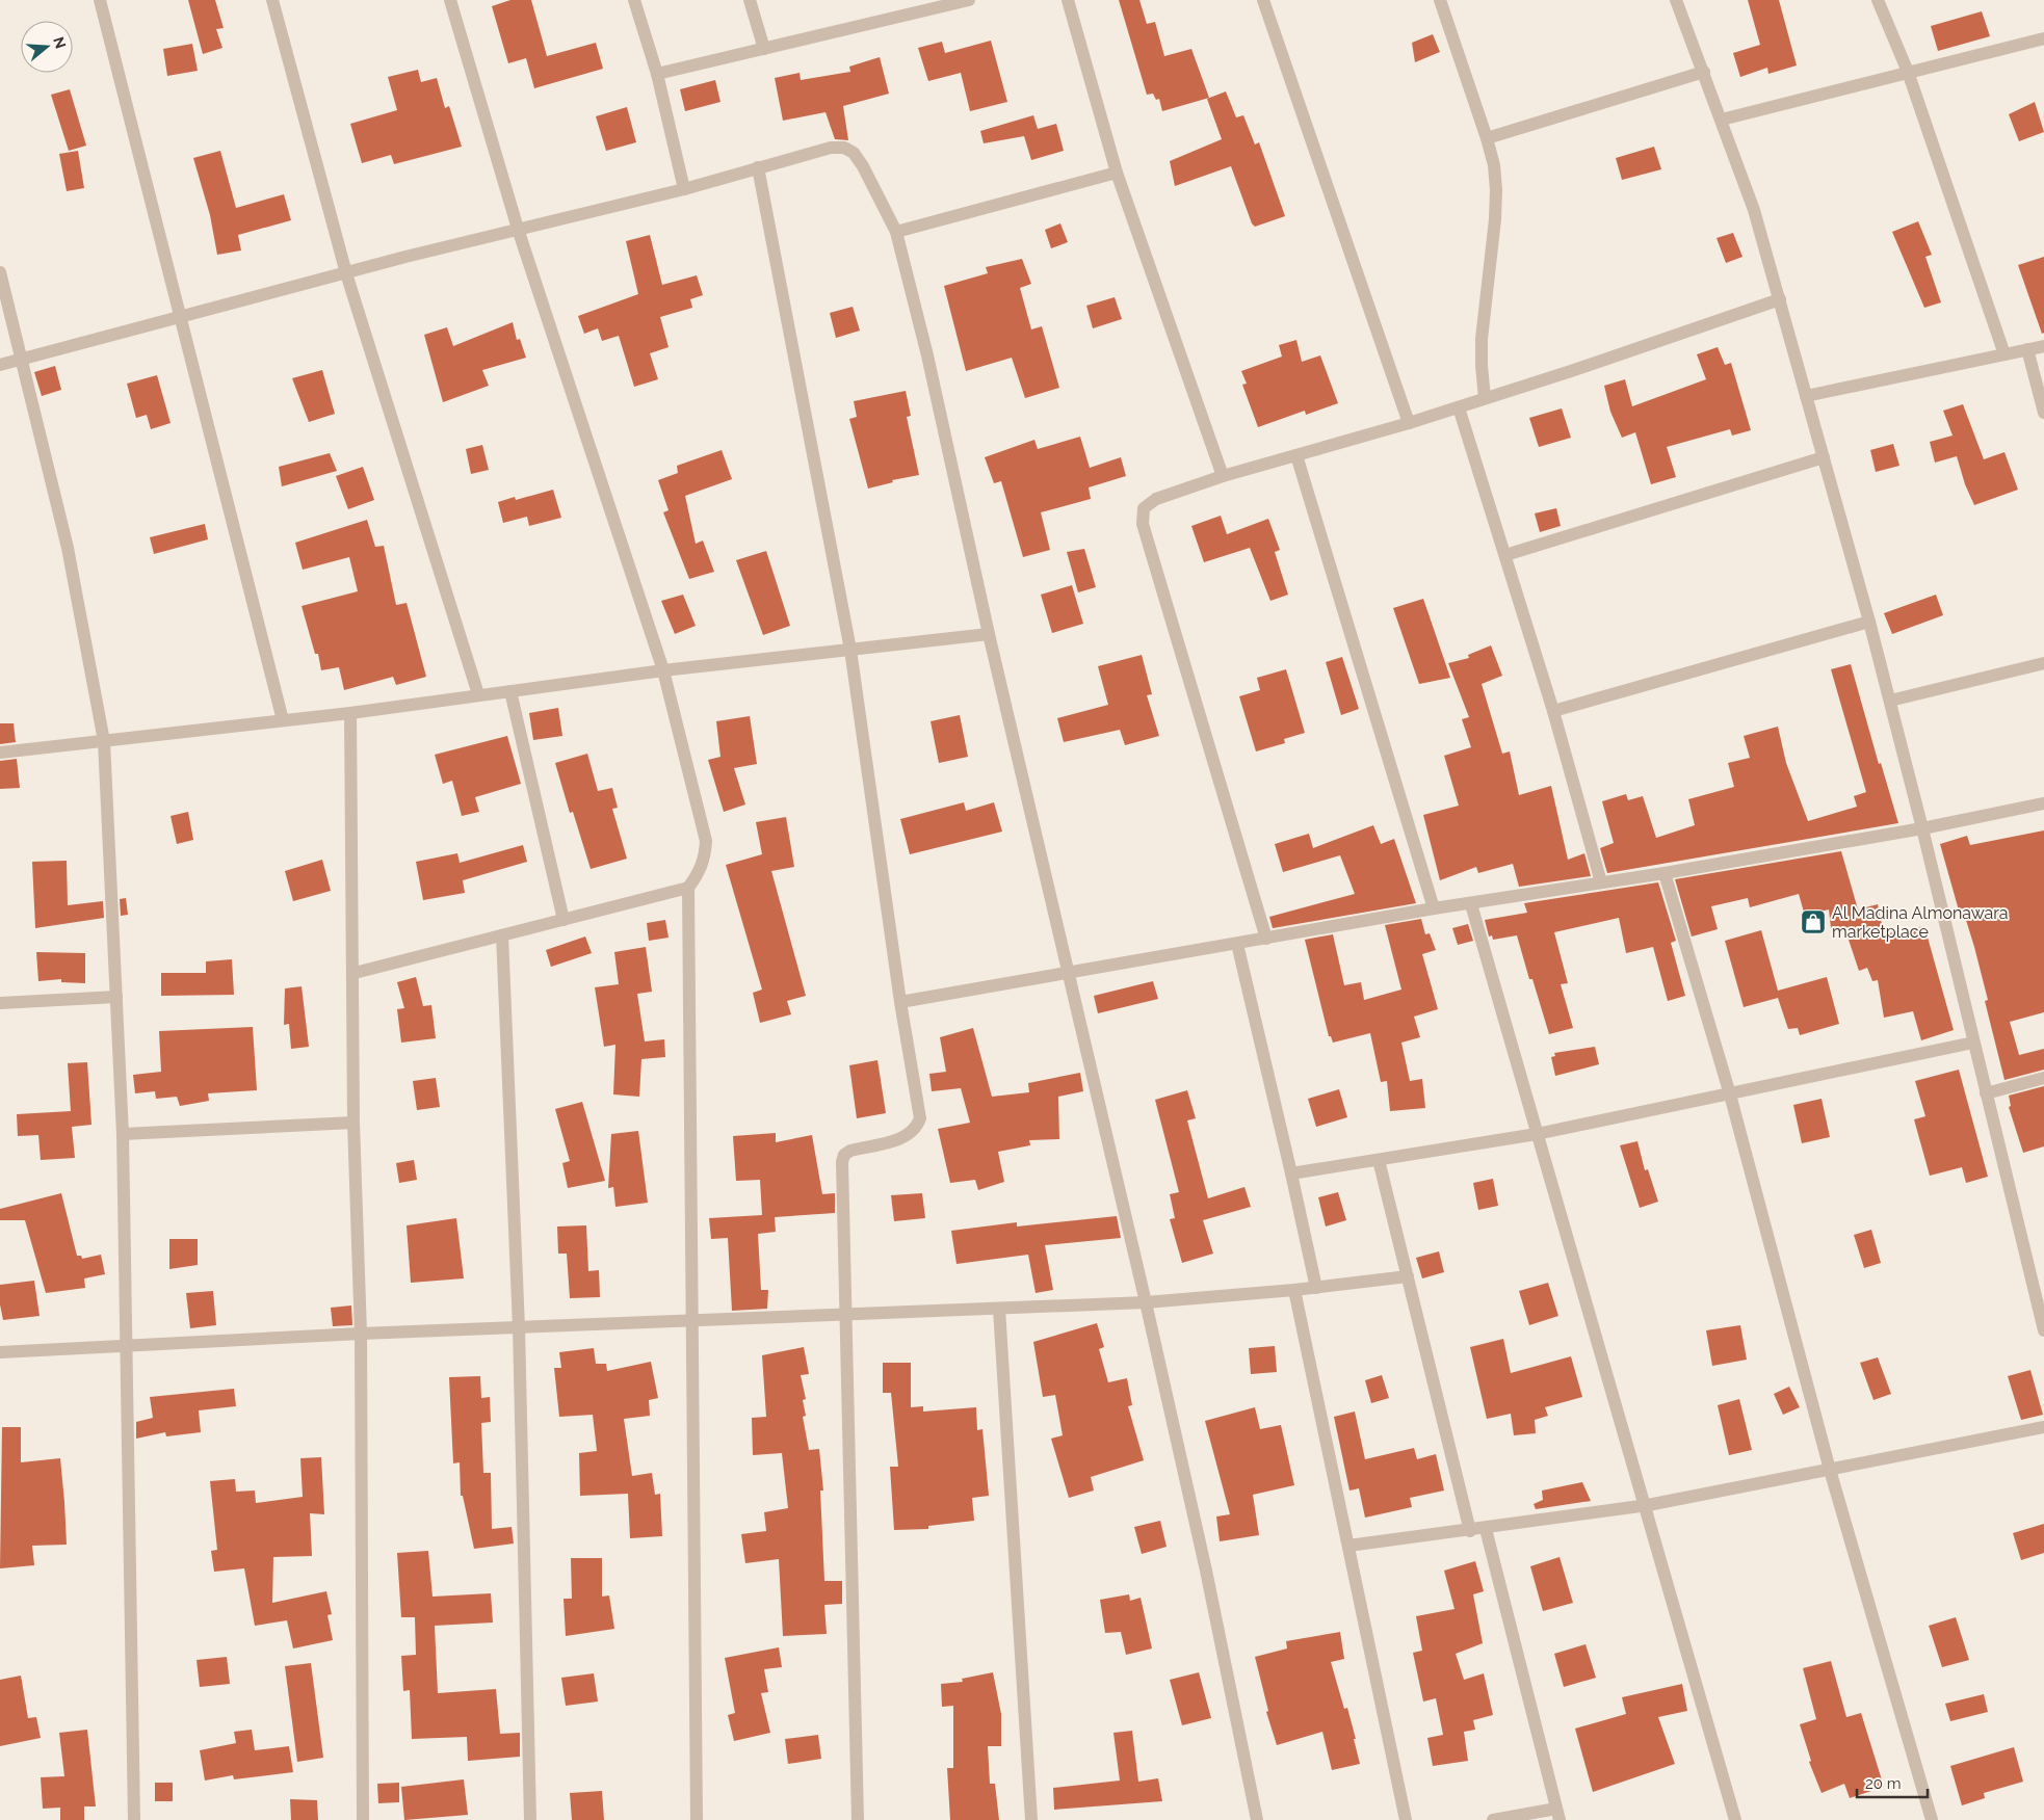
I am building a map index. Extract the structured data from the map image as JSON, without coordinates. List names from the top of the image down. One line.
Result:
{"places":{"shop":["Al Madina Almonawara marketplace"]},"scale_bar":"20 m","north":"right"}
